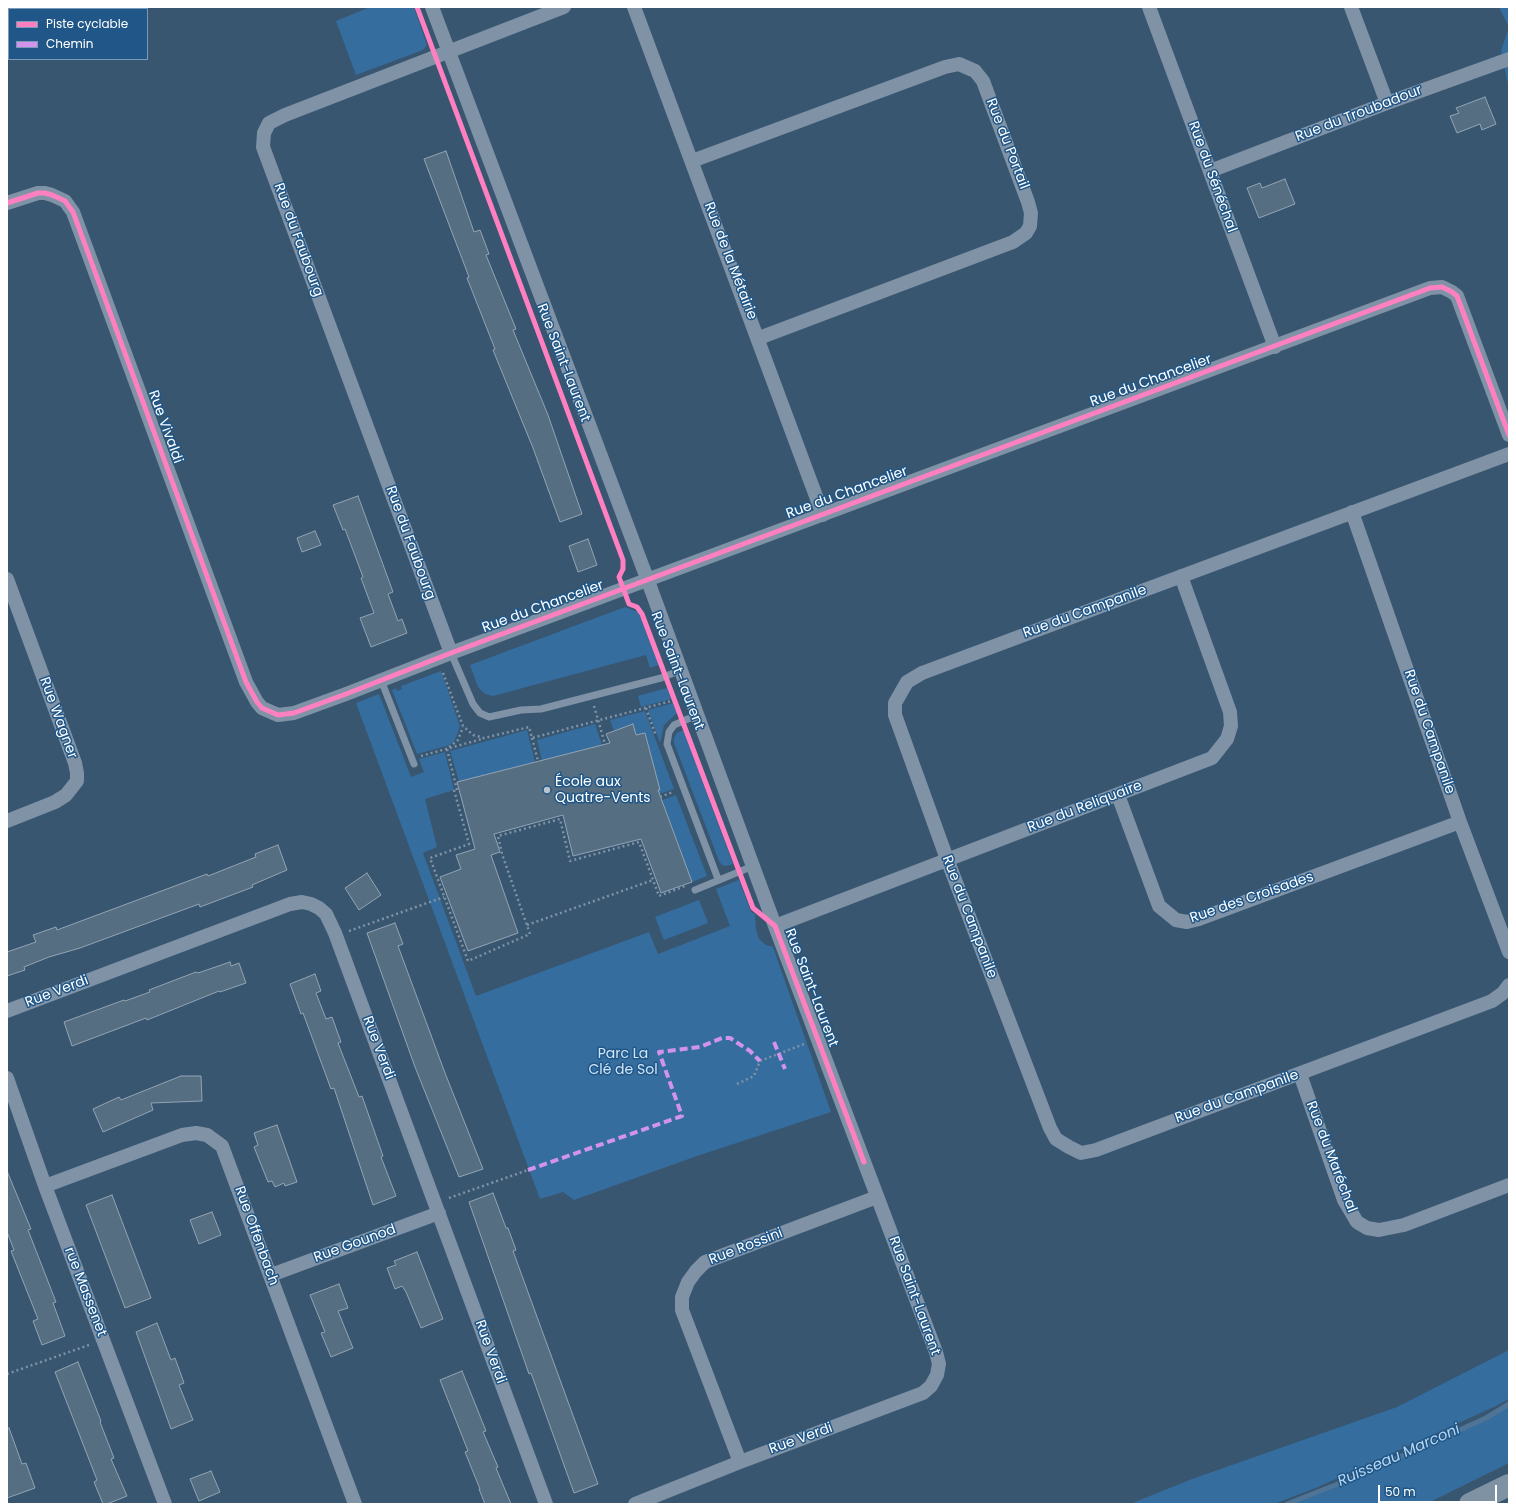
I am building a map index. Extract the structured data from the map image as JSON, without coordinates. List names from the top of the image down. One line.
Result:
{"streets":{"street":["Rue du Troubadour","Rue du Portail","Rue du Sénéchal","Rue du Faubourg","Rue de la Métairie","Rue Saint-Laurent","Rue du Chancelier","Rue Vivaldi","Rue du Campanile","Rue Wagner","Rue du Reliquaire","Rue des Croisades","Rue Verdi","Rue du Maréchal","Rue Offenbach","Rue Gounod","Rue Rossini","rue Massenet"]},"crossings":[["Rue du Troubadour","Rue du Sénéchal"],["Rue du Portail","Rue de la Métairie"],["Rue du Sénéchal","Rue du Chancelier"],["Rue du Faubourg","Rue Saint-Laurent"],["Rue du Faubourg","Rue du Chancelier"],["Rue de la Métairie","Rue du Chancelier"],["Rue Saint-Laurent","Rue du Chancelier"],["Rue Saint-Laurent","Rue du Reliquaire"],["Rue Saint-Laurent","Rue Verdi"],["Rue Saint-Laurent","Rue Rossini"],["Rue du Chancelier","Rue Vivaldi"],["Rue du Campanile","Rue du Reliquaire"],["Rue du Campanile","Rue des Croisades"],["Rue du Campanile","Rue du Maréchal"],["Rue du Reliquaire","Rue des Croisades"],["Rue Verdi","Rue Gounod"],["Rue Verdi","Rue Rossini"],["Rue Offenbach","Rue Gounod"],["Rue Offenbach","rue Massenet"]],"water":["Ruisseau Marconi"],"parks":["Parc La Clé de Sol"],"places":["École aux Quatre-Vents"],"legend":["Piste cyclable","Chemin"],"scale_bar":"50 m"}
